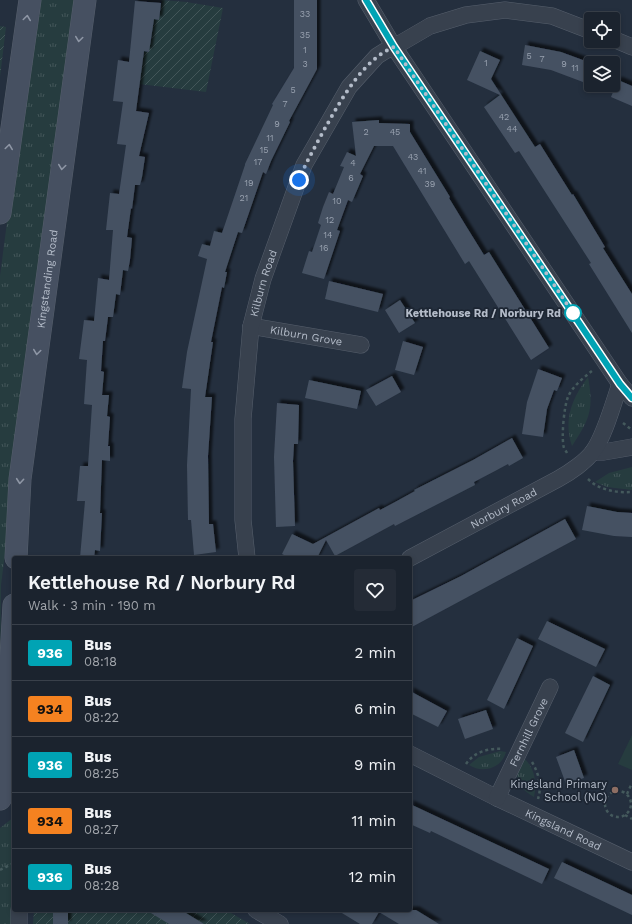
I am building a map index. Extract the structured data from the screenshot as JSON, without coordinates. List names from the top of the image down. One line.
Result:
{"streets":{"main road":["Kingstanding Road"],"street":["Kilburn Road","Kilburn Grove","Norbury Road","Fernhill Grove","Kingsland Road"]},"crossings":[["Kilburn Road","Kilburn Grove"],["Fernhill Grove","Kingsland Road"]],"places":["Kettlehouse Rd / Norbury Rd","Kingsland Primary School (NC)"],"lines":["bus line 936"],"house_numbers":["33","35","1","5","7","1","3","9","11","5","7","42","9","44","2","45","11","15","43","17","4","41","6","19","39","21","10","12","14","16"],"page":{"heading":["Kettlehouse Rd / Norbury Rd","Walk · 3 min · 190 m"],"list":[{"mark":"936","name":"Bus","note":"08:18","value":"2 min"},{"mark":"934","name":"Bus","note":"08:22","value":"6 min"},{"mark":"936","name":"Bus","note":"08:25","value":"9 min"},{"mark":"934","name":"Bus","note":"08:27","value":"11 min"},{"mark":"936","name":"Bus","note":"08:28","value":"12 min"}]}}
